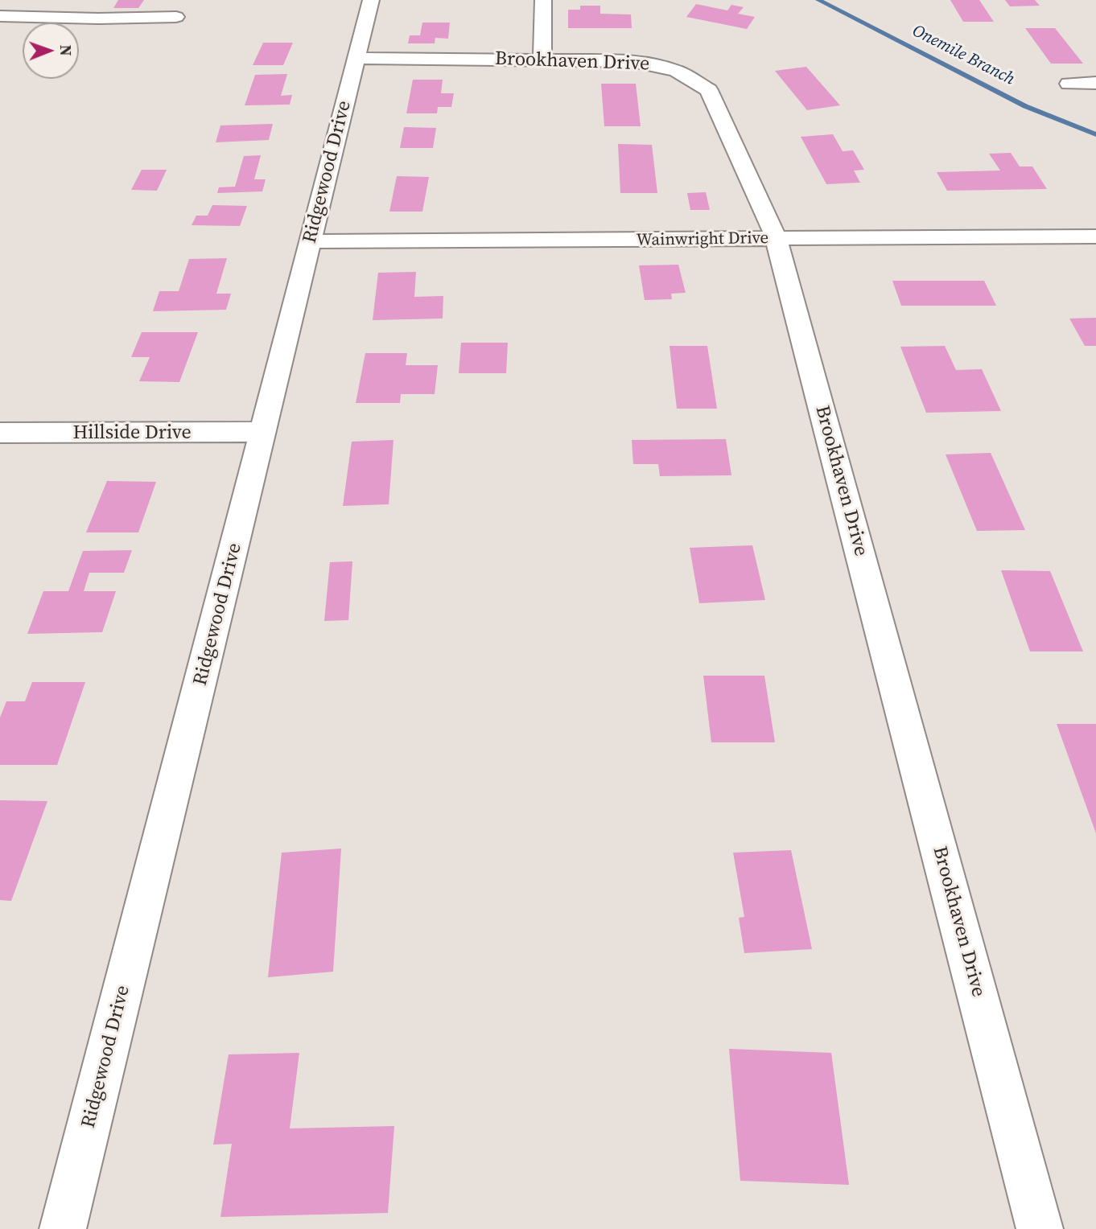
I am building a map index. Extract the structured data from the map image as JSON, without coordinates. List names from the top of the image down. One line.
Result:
{"streets":{"street":["Brookhaven Drive","Ridgewood Drive","Wainwright Drive","Hillside Drive"]},"crossings":[["Brookhaven Drive","Ridgewood Drive"],["Brookhaven Drive","Wainwright Drive"],["Ridgewood Drive","Wainwright Drive"],["Ridgewood Drive","Hillside Drive"]],"water":["Onemile Branch"],"north":"right"}
